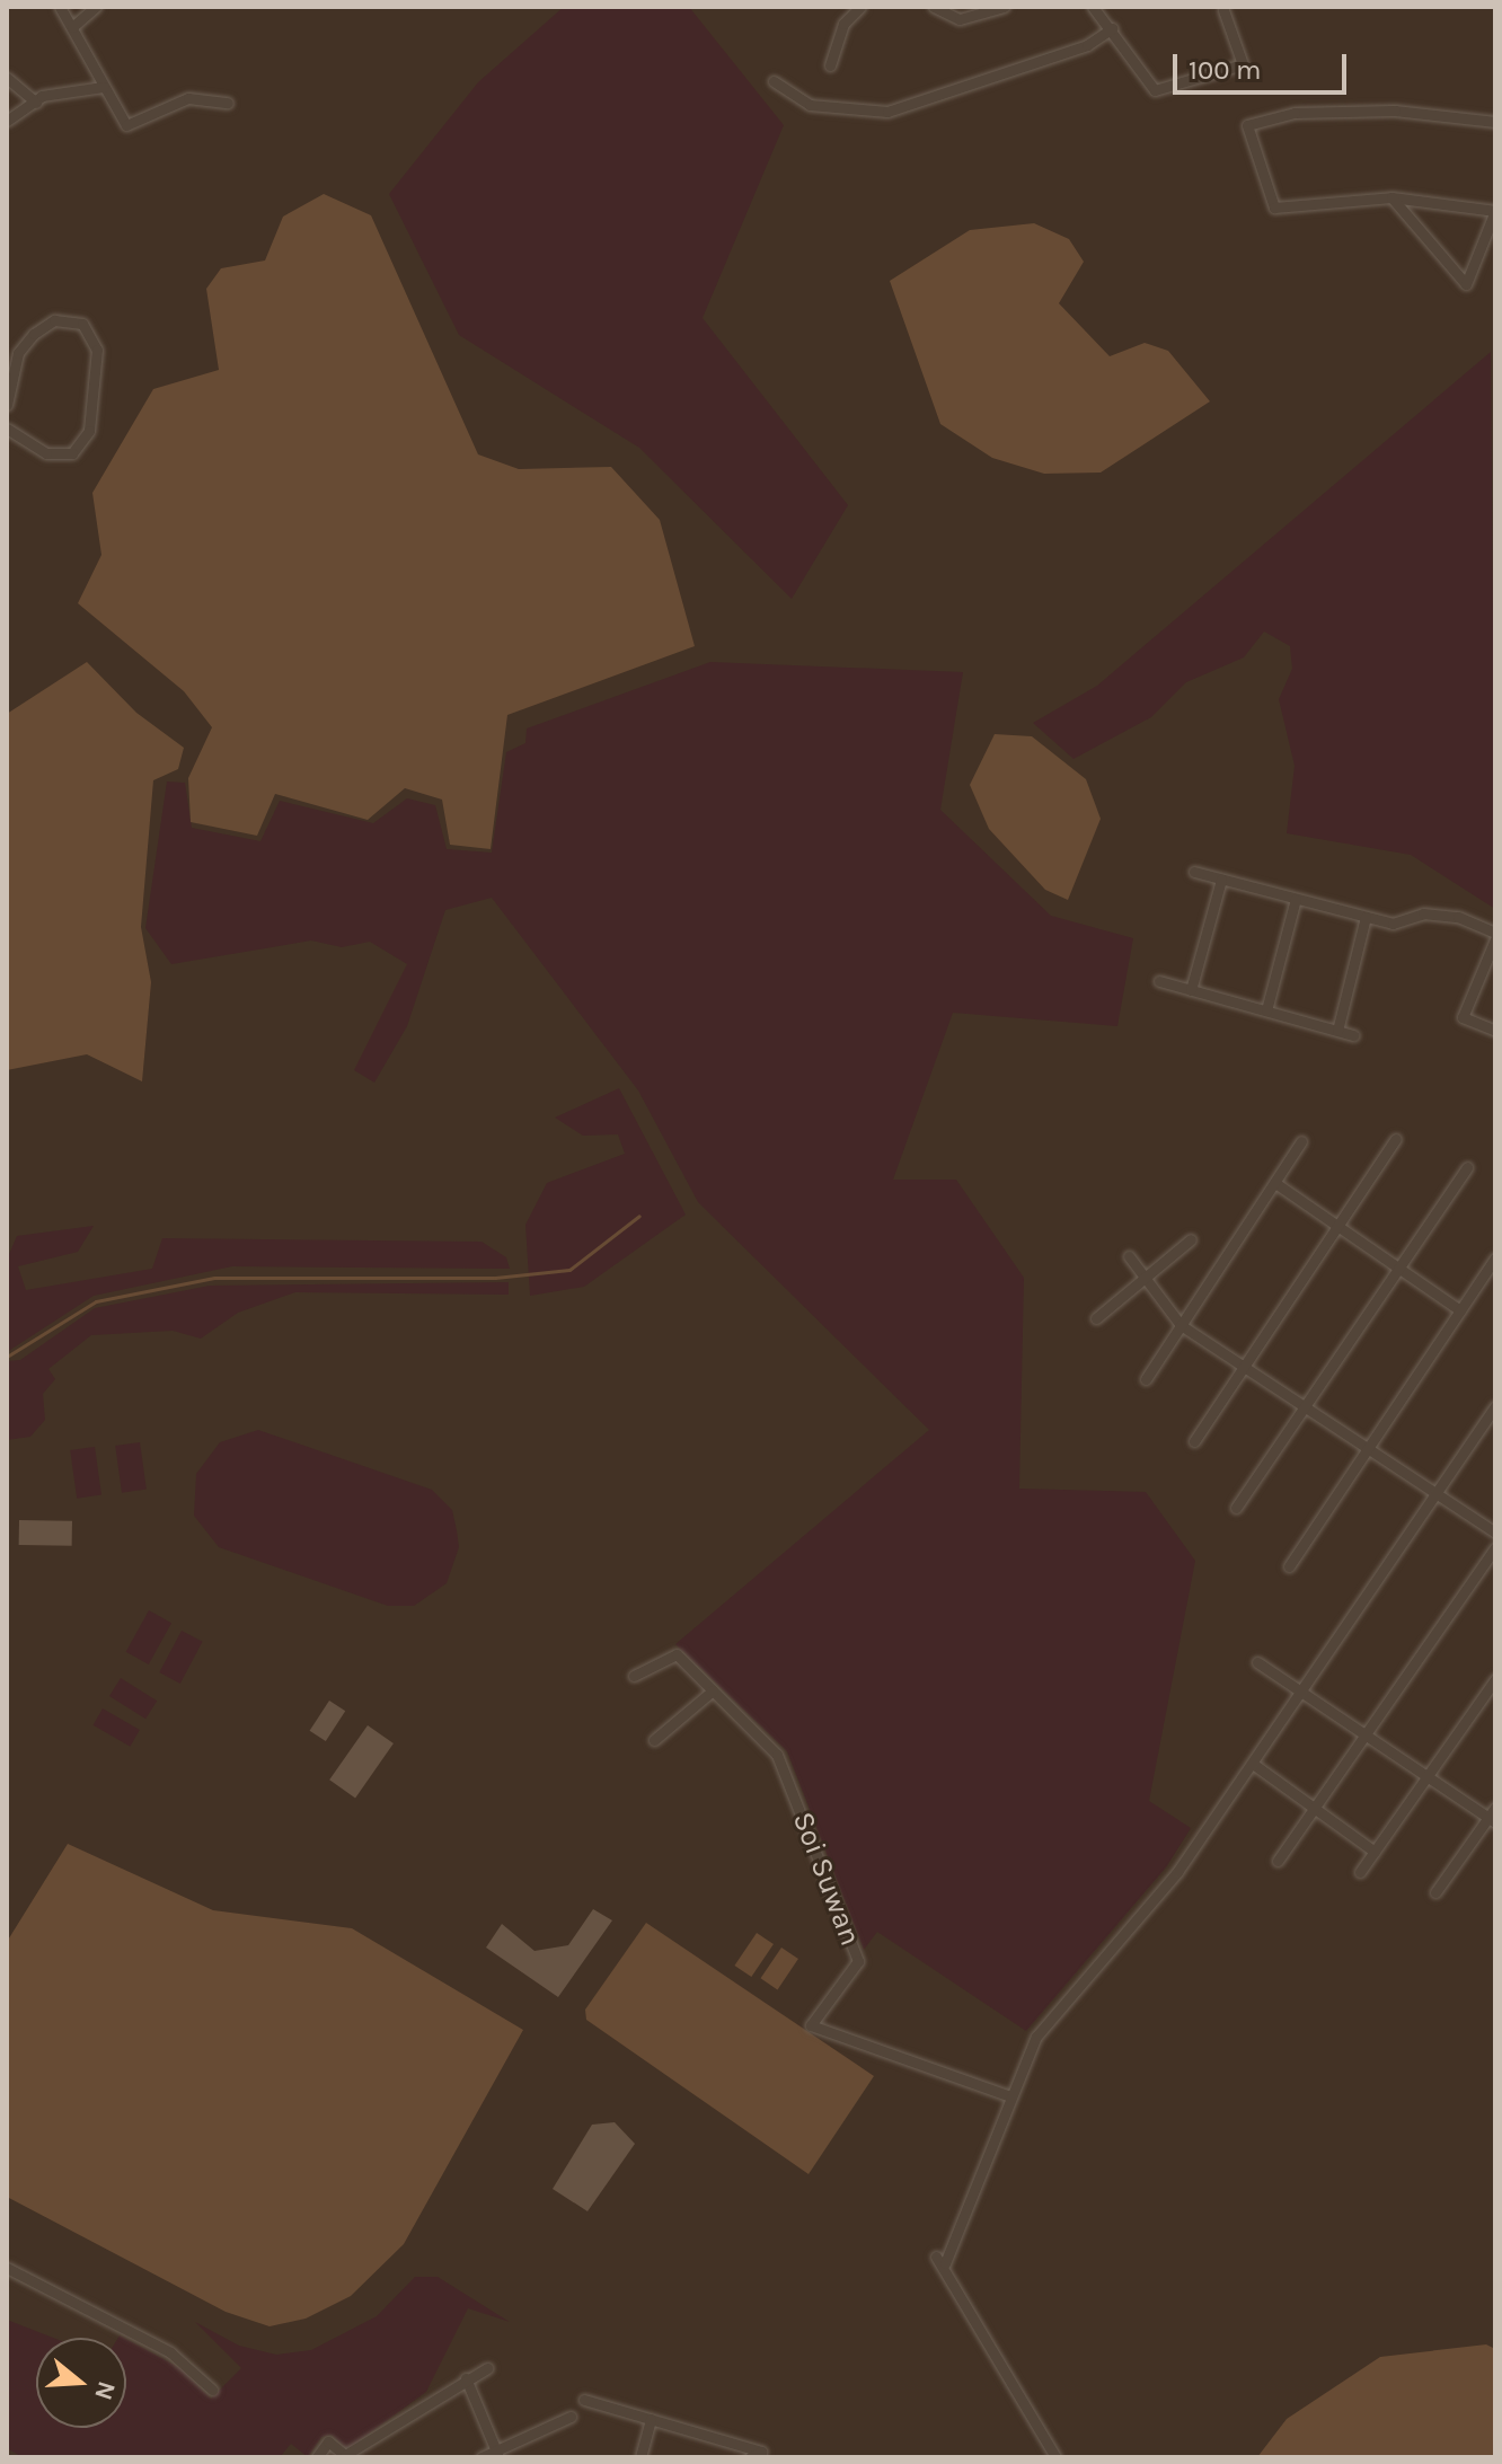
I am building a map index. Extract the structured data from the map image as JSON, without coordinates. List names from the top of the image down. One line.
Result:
{"streets":{"street":["Soi Suwan"]},"scale_bar":"100 m","north":"right"}
